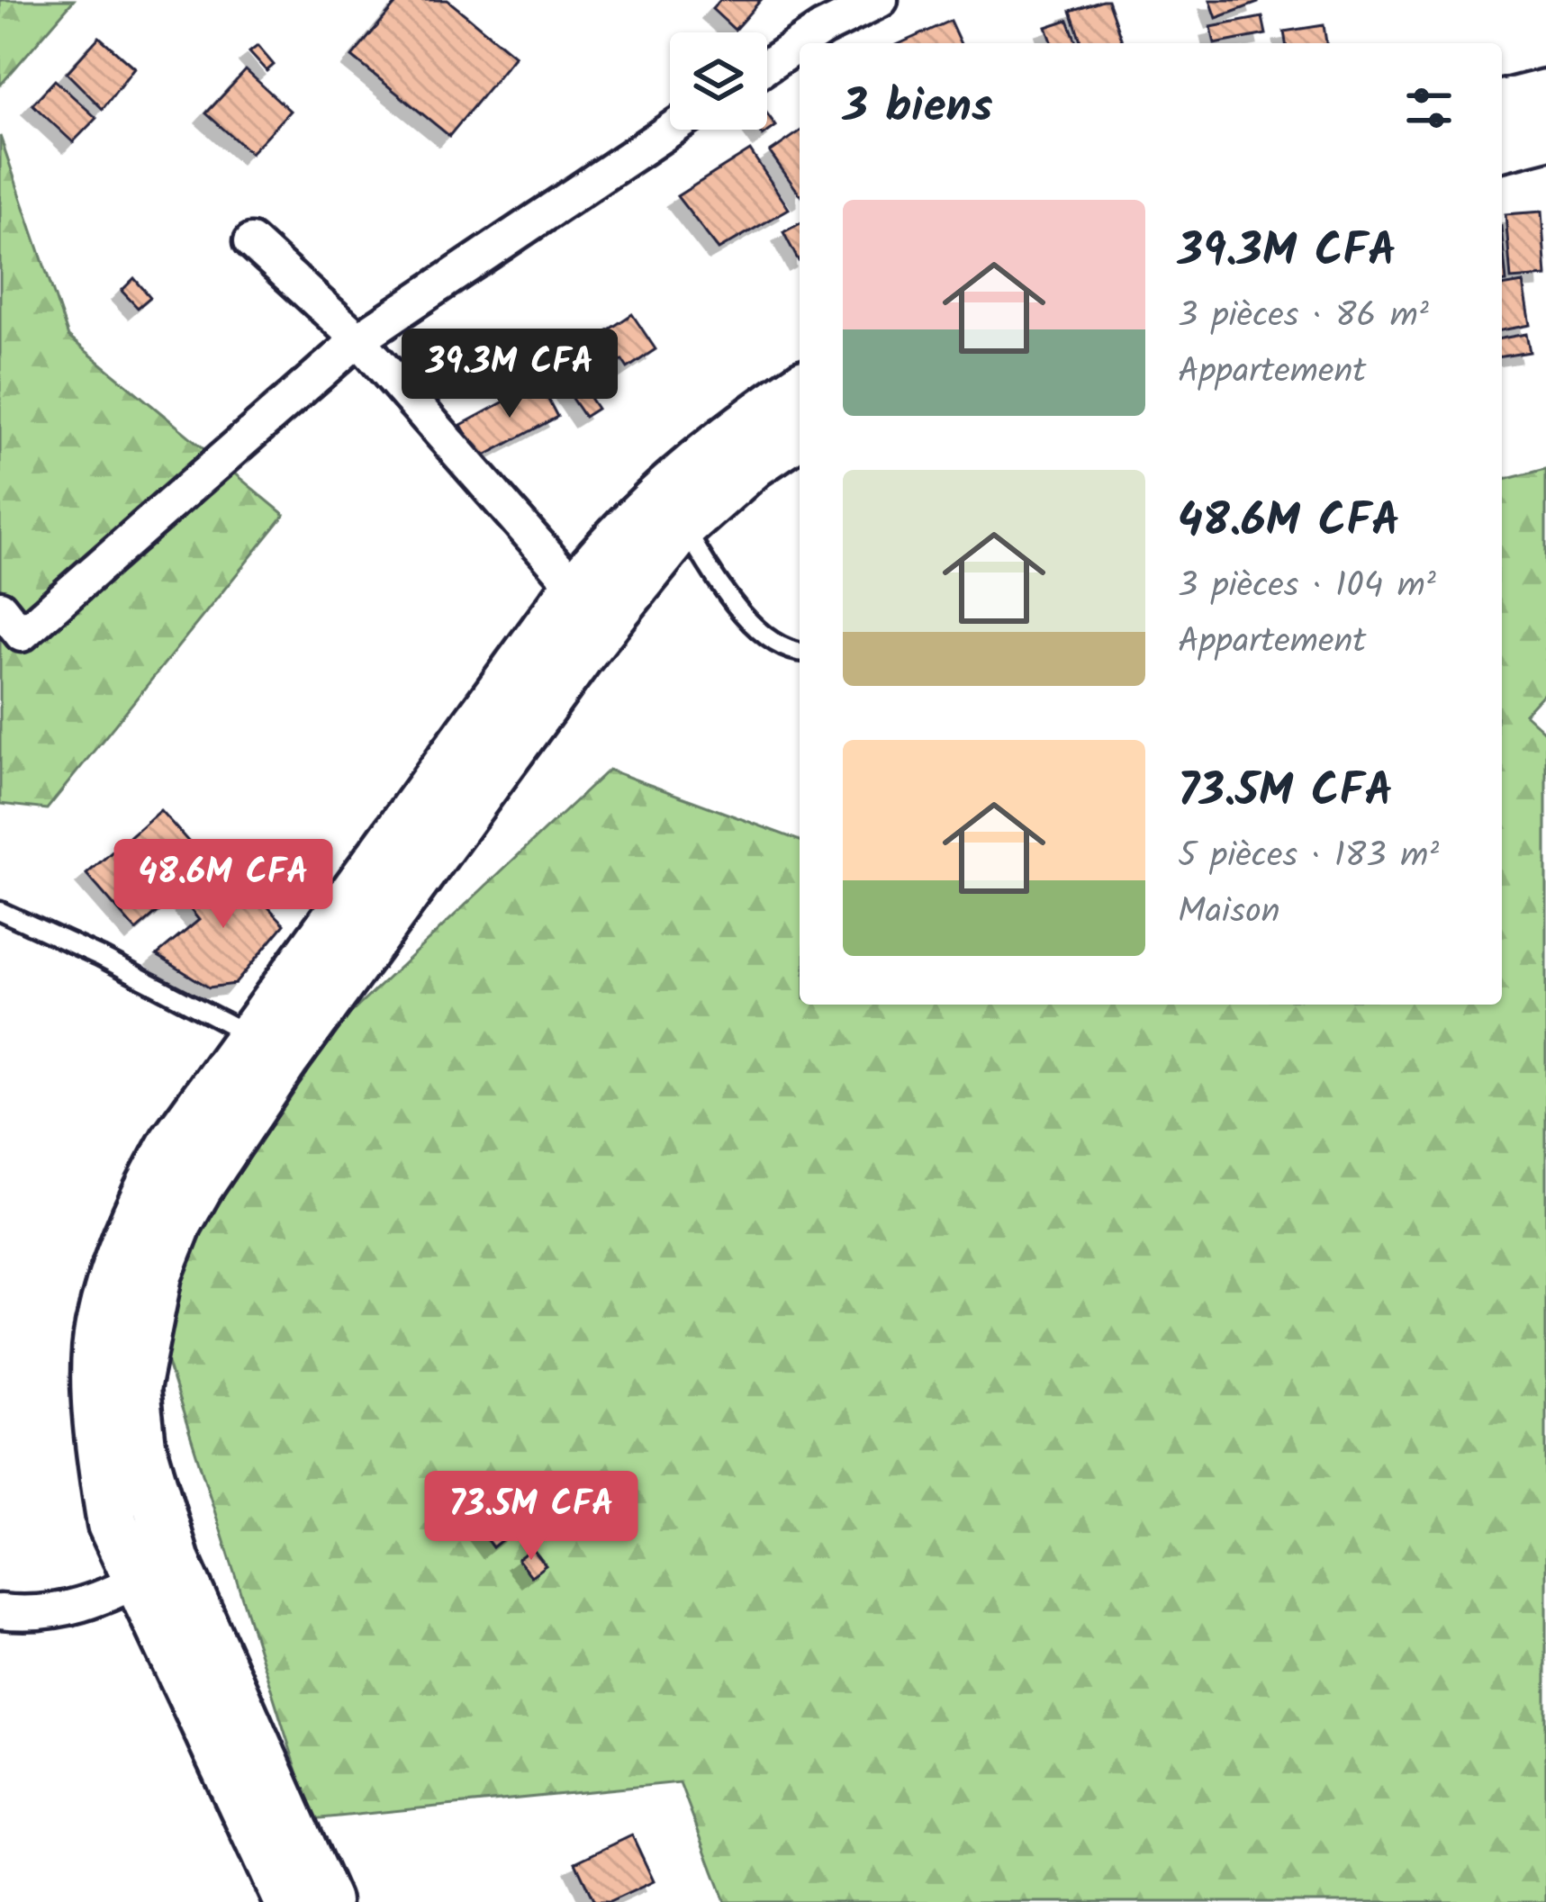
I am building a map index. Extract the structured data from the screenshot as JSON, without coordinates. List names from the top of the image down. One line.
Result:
{"page":{"heading":"3 biens","list":[{"name":"39.3M CFA","note":"3 pièces · 86 m² · Appartement"},{"name":"48.6M CFA","note":"3 pièces · 104 m² · Appartement"},{"name":"73.5M CFA","note":"5 pièces · 183 m² · Maison"}],"price":["39.3M CFA","48.6M CFA","73.5M CFA"]}}
